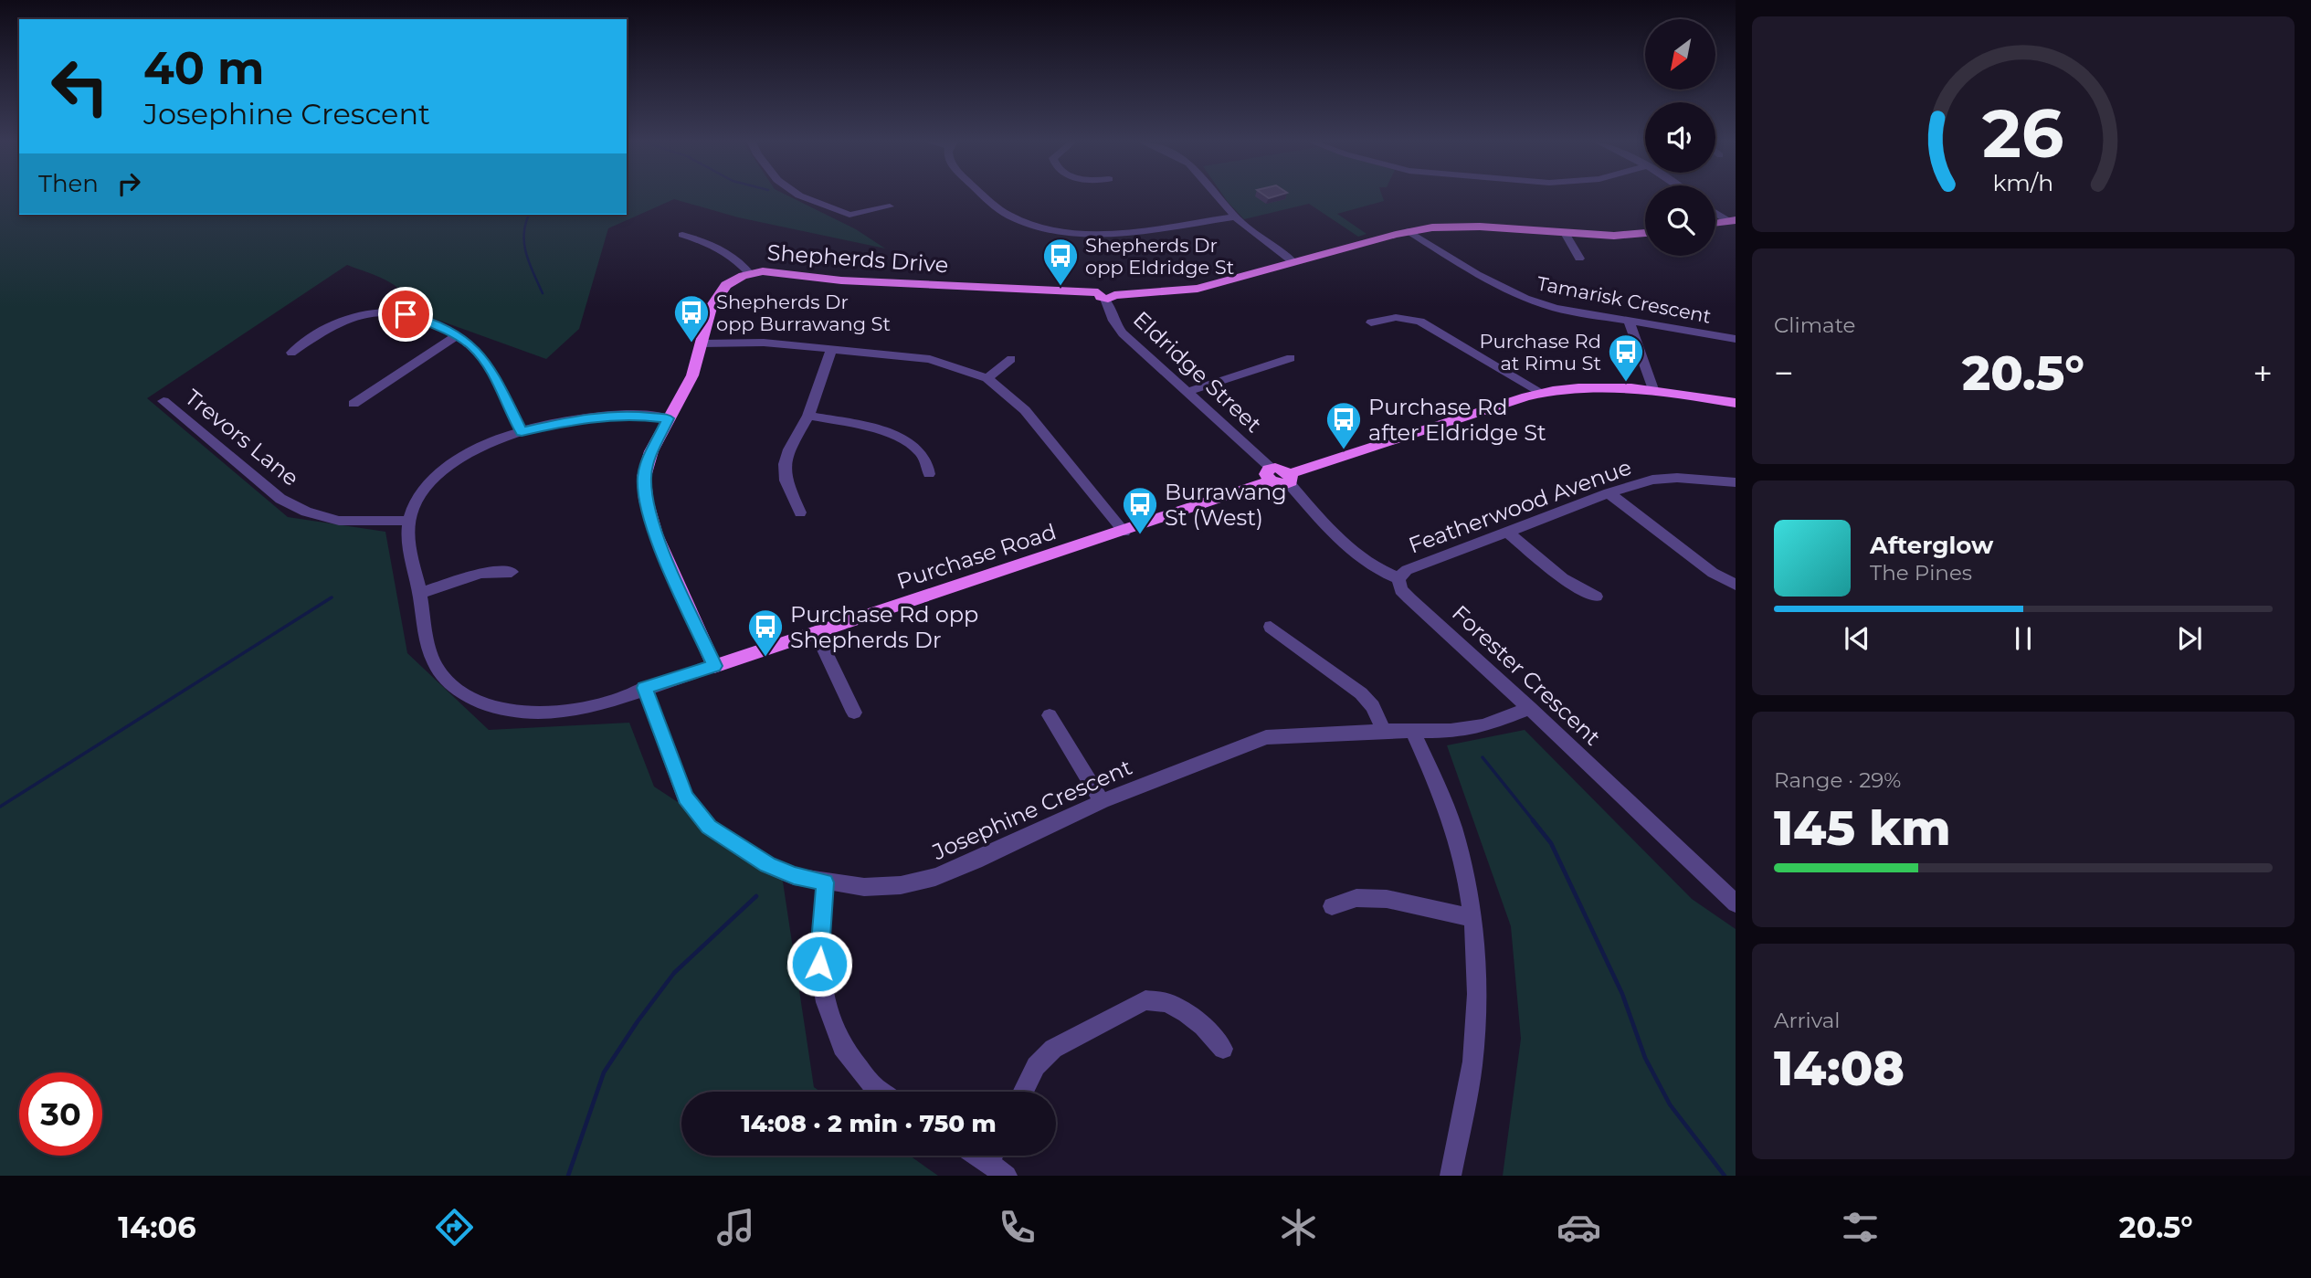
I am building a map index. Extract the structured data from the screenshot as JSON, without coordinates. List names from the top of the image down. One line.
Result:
{"streets":{"main road":["Shepherds Drive","Purchase Road"],"street":["Tamarisk Crescent","Eldridge Street","Trevors Lane","Featherwood Avenue","Forester Crescent","Josephine Crescent"]},"crossings":[["Shepherds Drive","Tamarisk Crescent"],["Shepherds Drive","Eldridge Street"],["Shepherds Drive","Purchase Road"],["Eldridge Street","Purchase Road"],["Trevors Lane","Purchase Road"],["Featherwood Avenue","Forester Crescent"],["Purchase Road","Josephine Crescent"],["Forester Crescent","Josephine Crescent"]],"places":{"bus stop":["Shepherds Dr opp Eldridge St","Shepherds Dr opp Burrawang St","Purchase Rd at Rimu St","Purchase Rd after Eldridge St","Burrawang St (West)","Purchase Rd opp Shepherds Dr"]},"north":"bottom left","page":{"turn":["40 m","Josephine Crescent"],"then":"Then","tile":["Climate",["Range · 29%","145 km"],["Arrival","14:08"]],"heat":["−","20.5°","+"],"song":["Afterglow","The Pines"],"limit":"30","trip":"14:08 · 2 min · 750 m","tabs":["14:06","20.5°"],"gauge":["26","km/h"]}}
